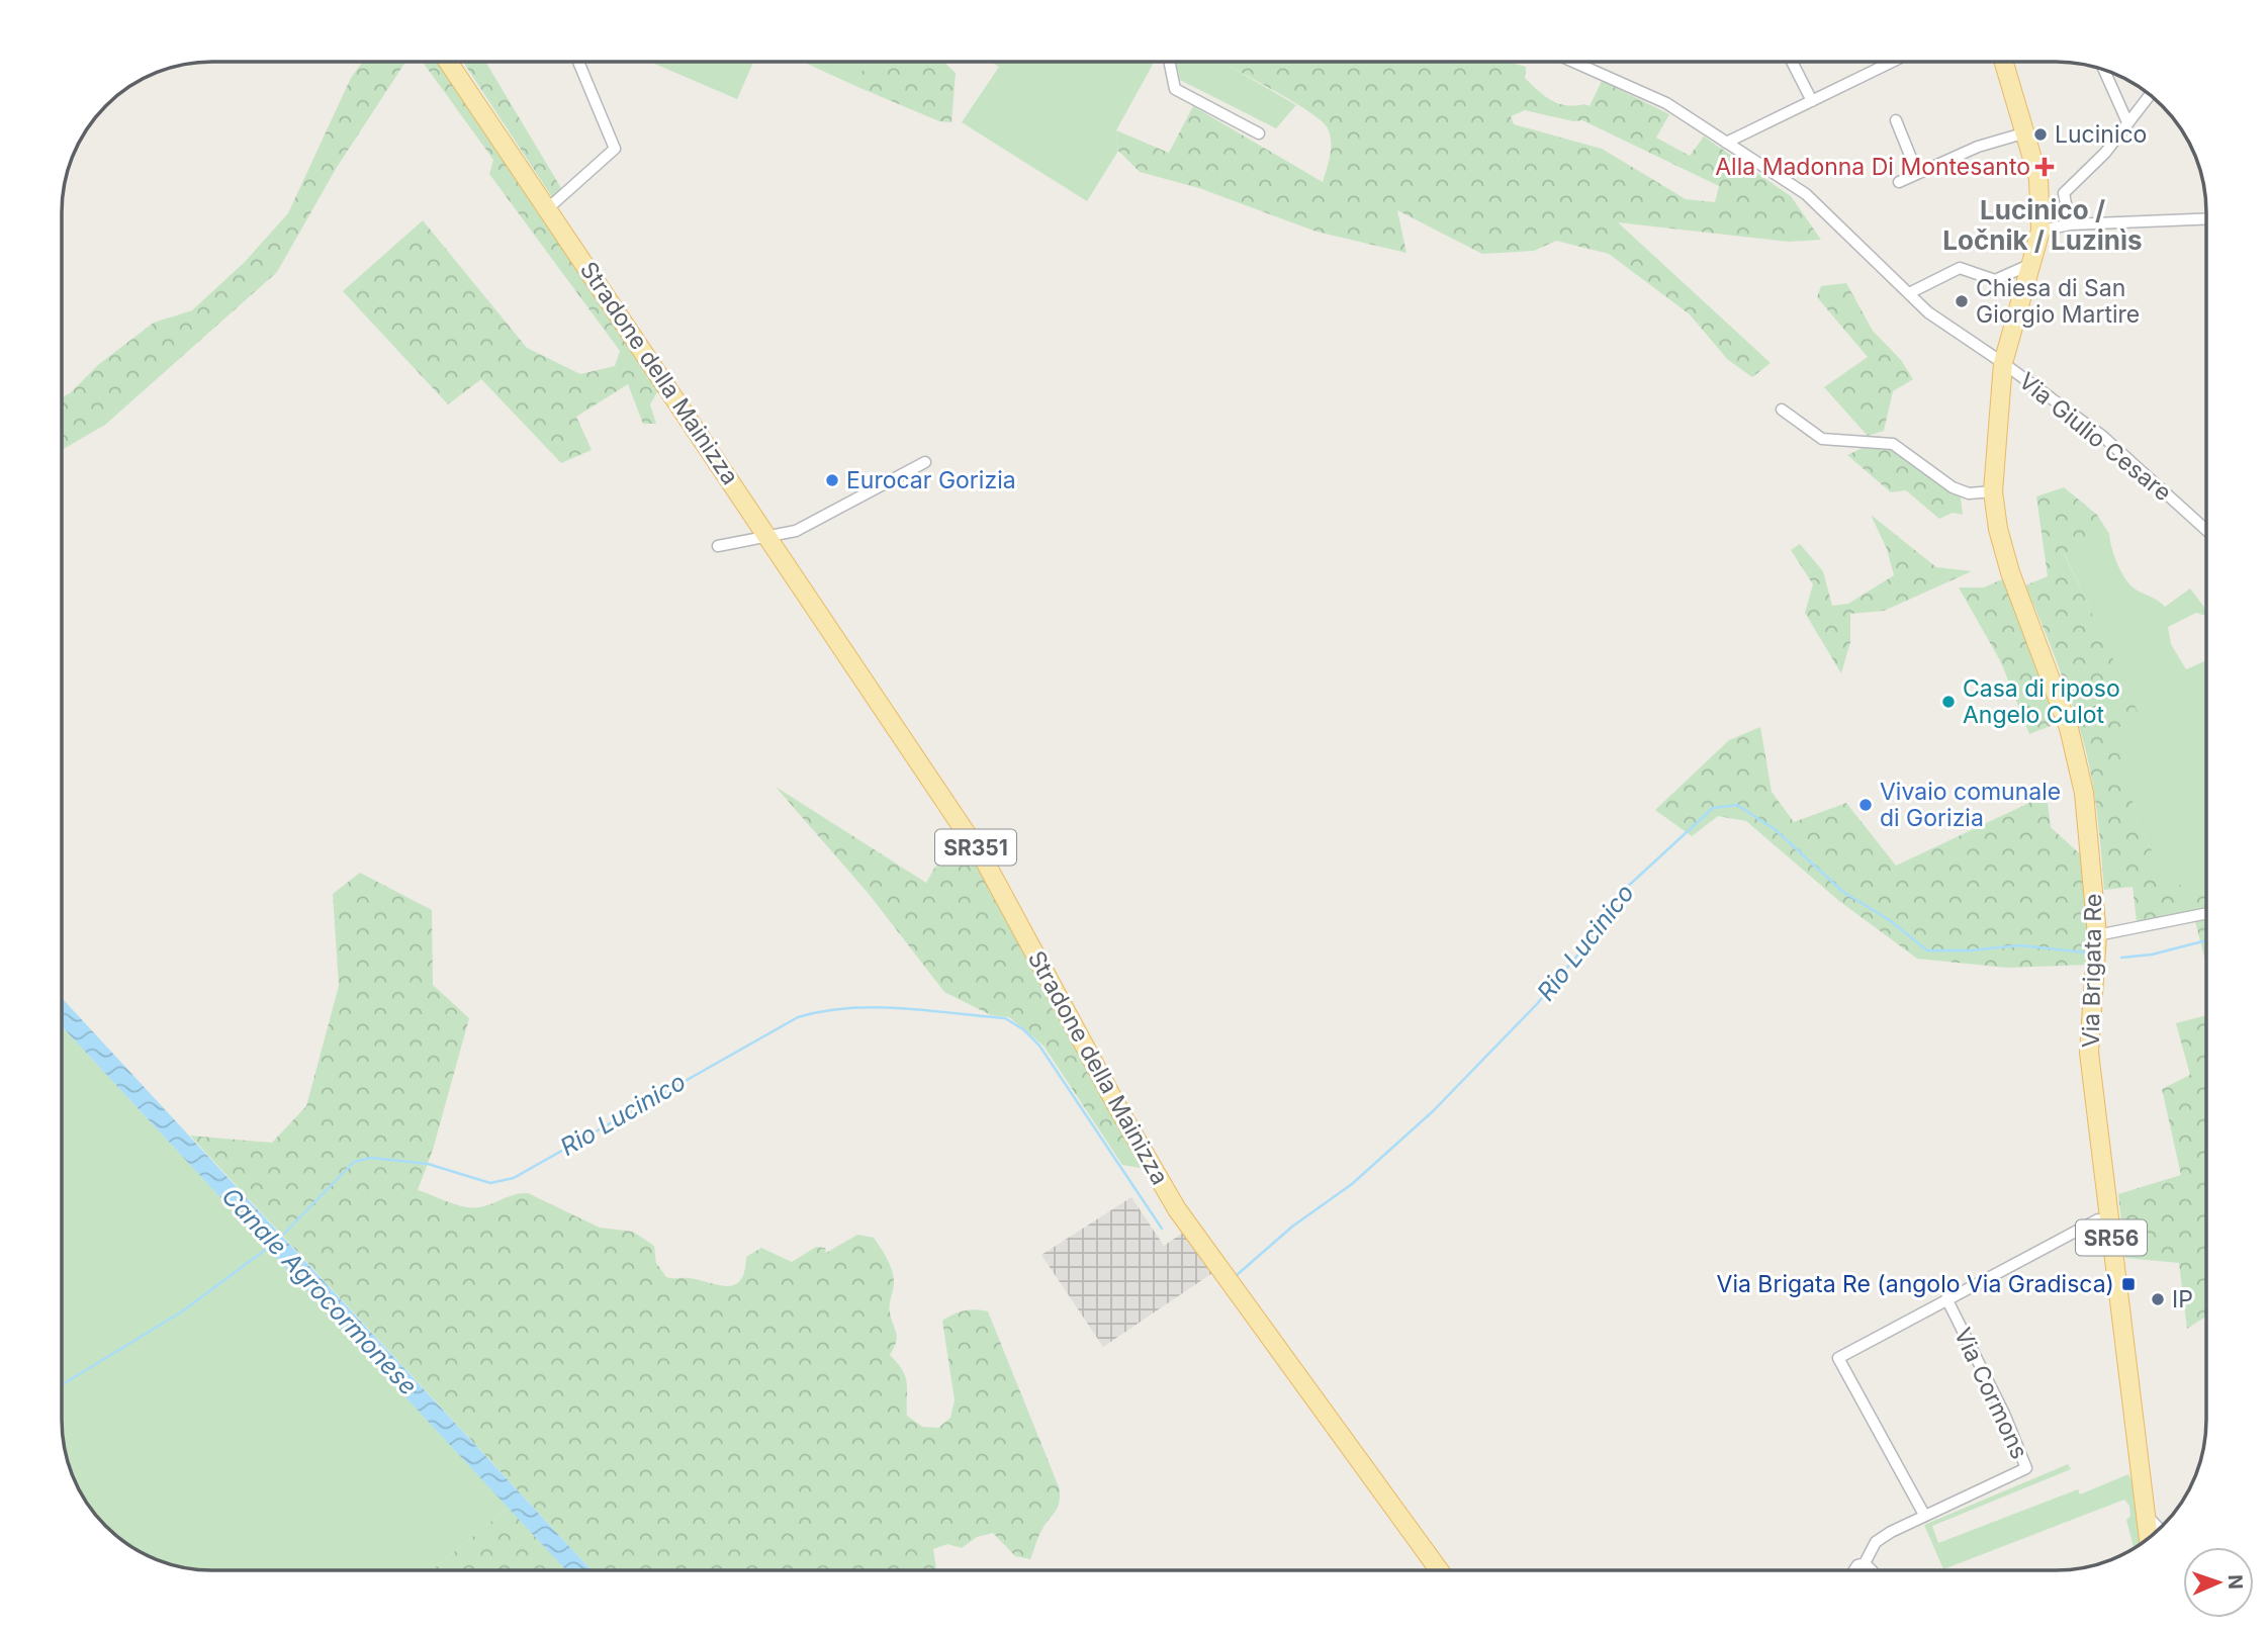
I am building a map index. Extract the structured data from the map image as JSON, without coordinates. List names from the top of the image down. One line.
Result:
{"streets":{"main road":["Stradone della Mainizza","SR351","Via Brigata Re","SR56"],"street":["Via Giulio Cesare","Via Cormons"]},"crossings":[["Via Giulio Cesare","Via Brigata Re"],["Via Giulio Cesare","SR56"],["Via Brigata Re","SR56"]],"districts":["Lucinico / Ločnik / Luzinìs"],"water":["Rio Lucinico","Canale Agrocormonese"],"places":{"other":["Lucinico","Chiesa di San Giorgio Martire","Eurocar Gorizia","Casa di riposo Angelo Culot","Vivaio comunale di Gorizia","IP"],"health":["Alla Madonna Di Montesanto"],"transit":["Via Brigata Re (angolo Via Gradisca)"]},"north":"right"}
